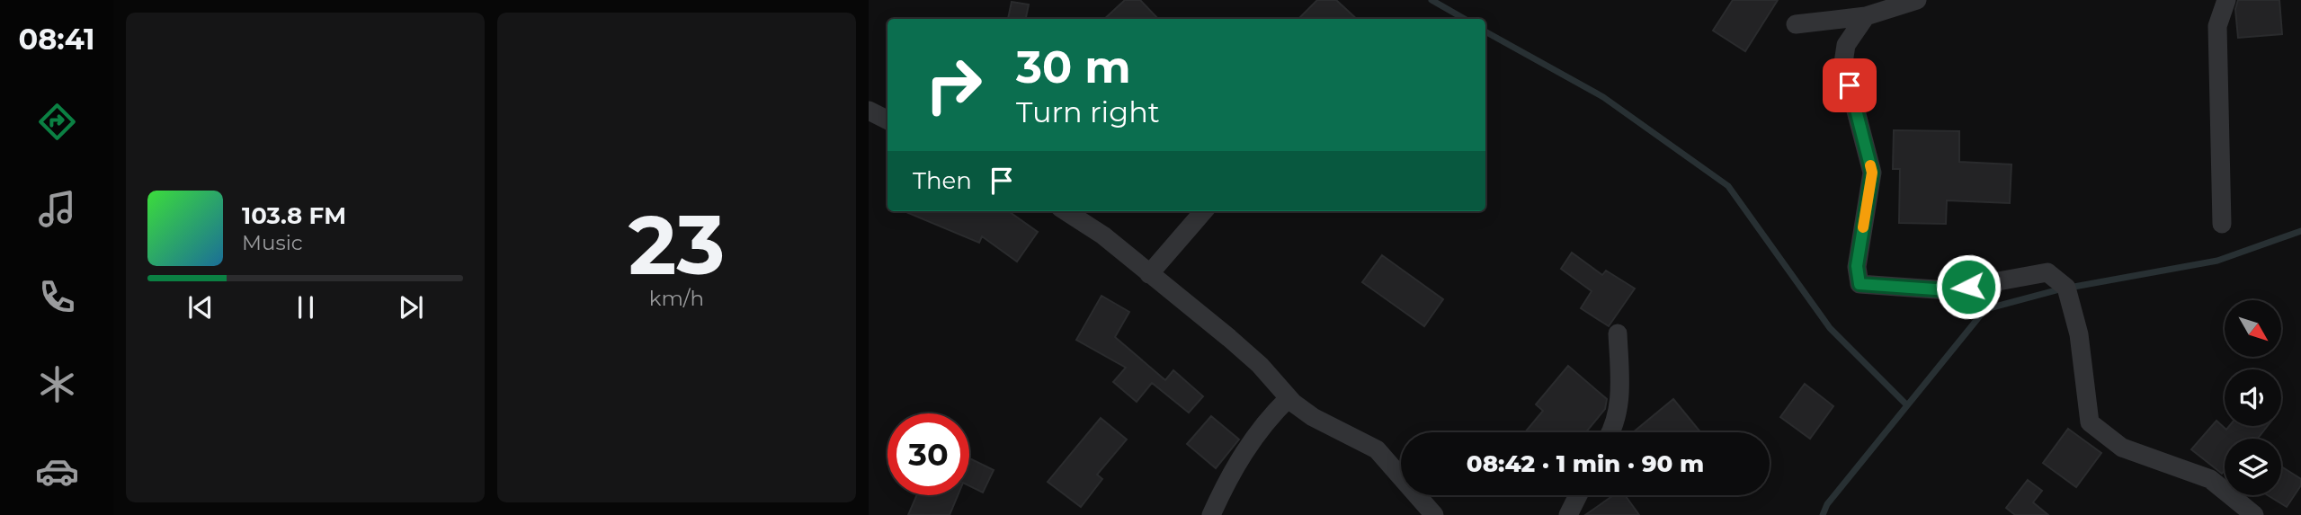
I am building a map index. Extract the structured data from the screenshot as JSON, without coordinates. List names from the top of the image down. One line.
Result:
{"north":"bottom right","page":{"tabs":"08:41","tile":["23","km/h"],"turn":["30 m","Turn right"],"then":"Then","song":["103.8 FM","Music"],"limit":"30","trip":"08:42 · 1 min · 90 m"}}
